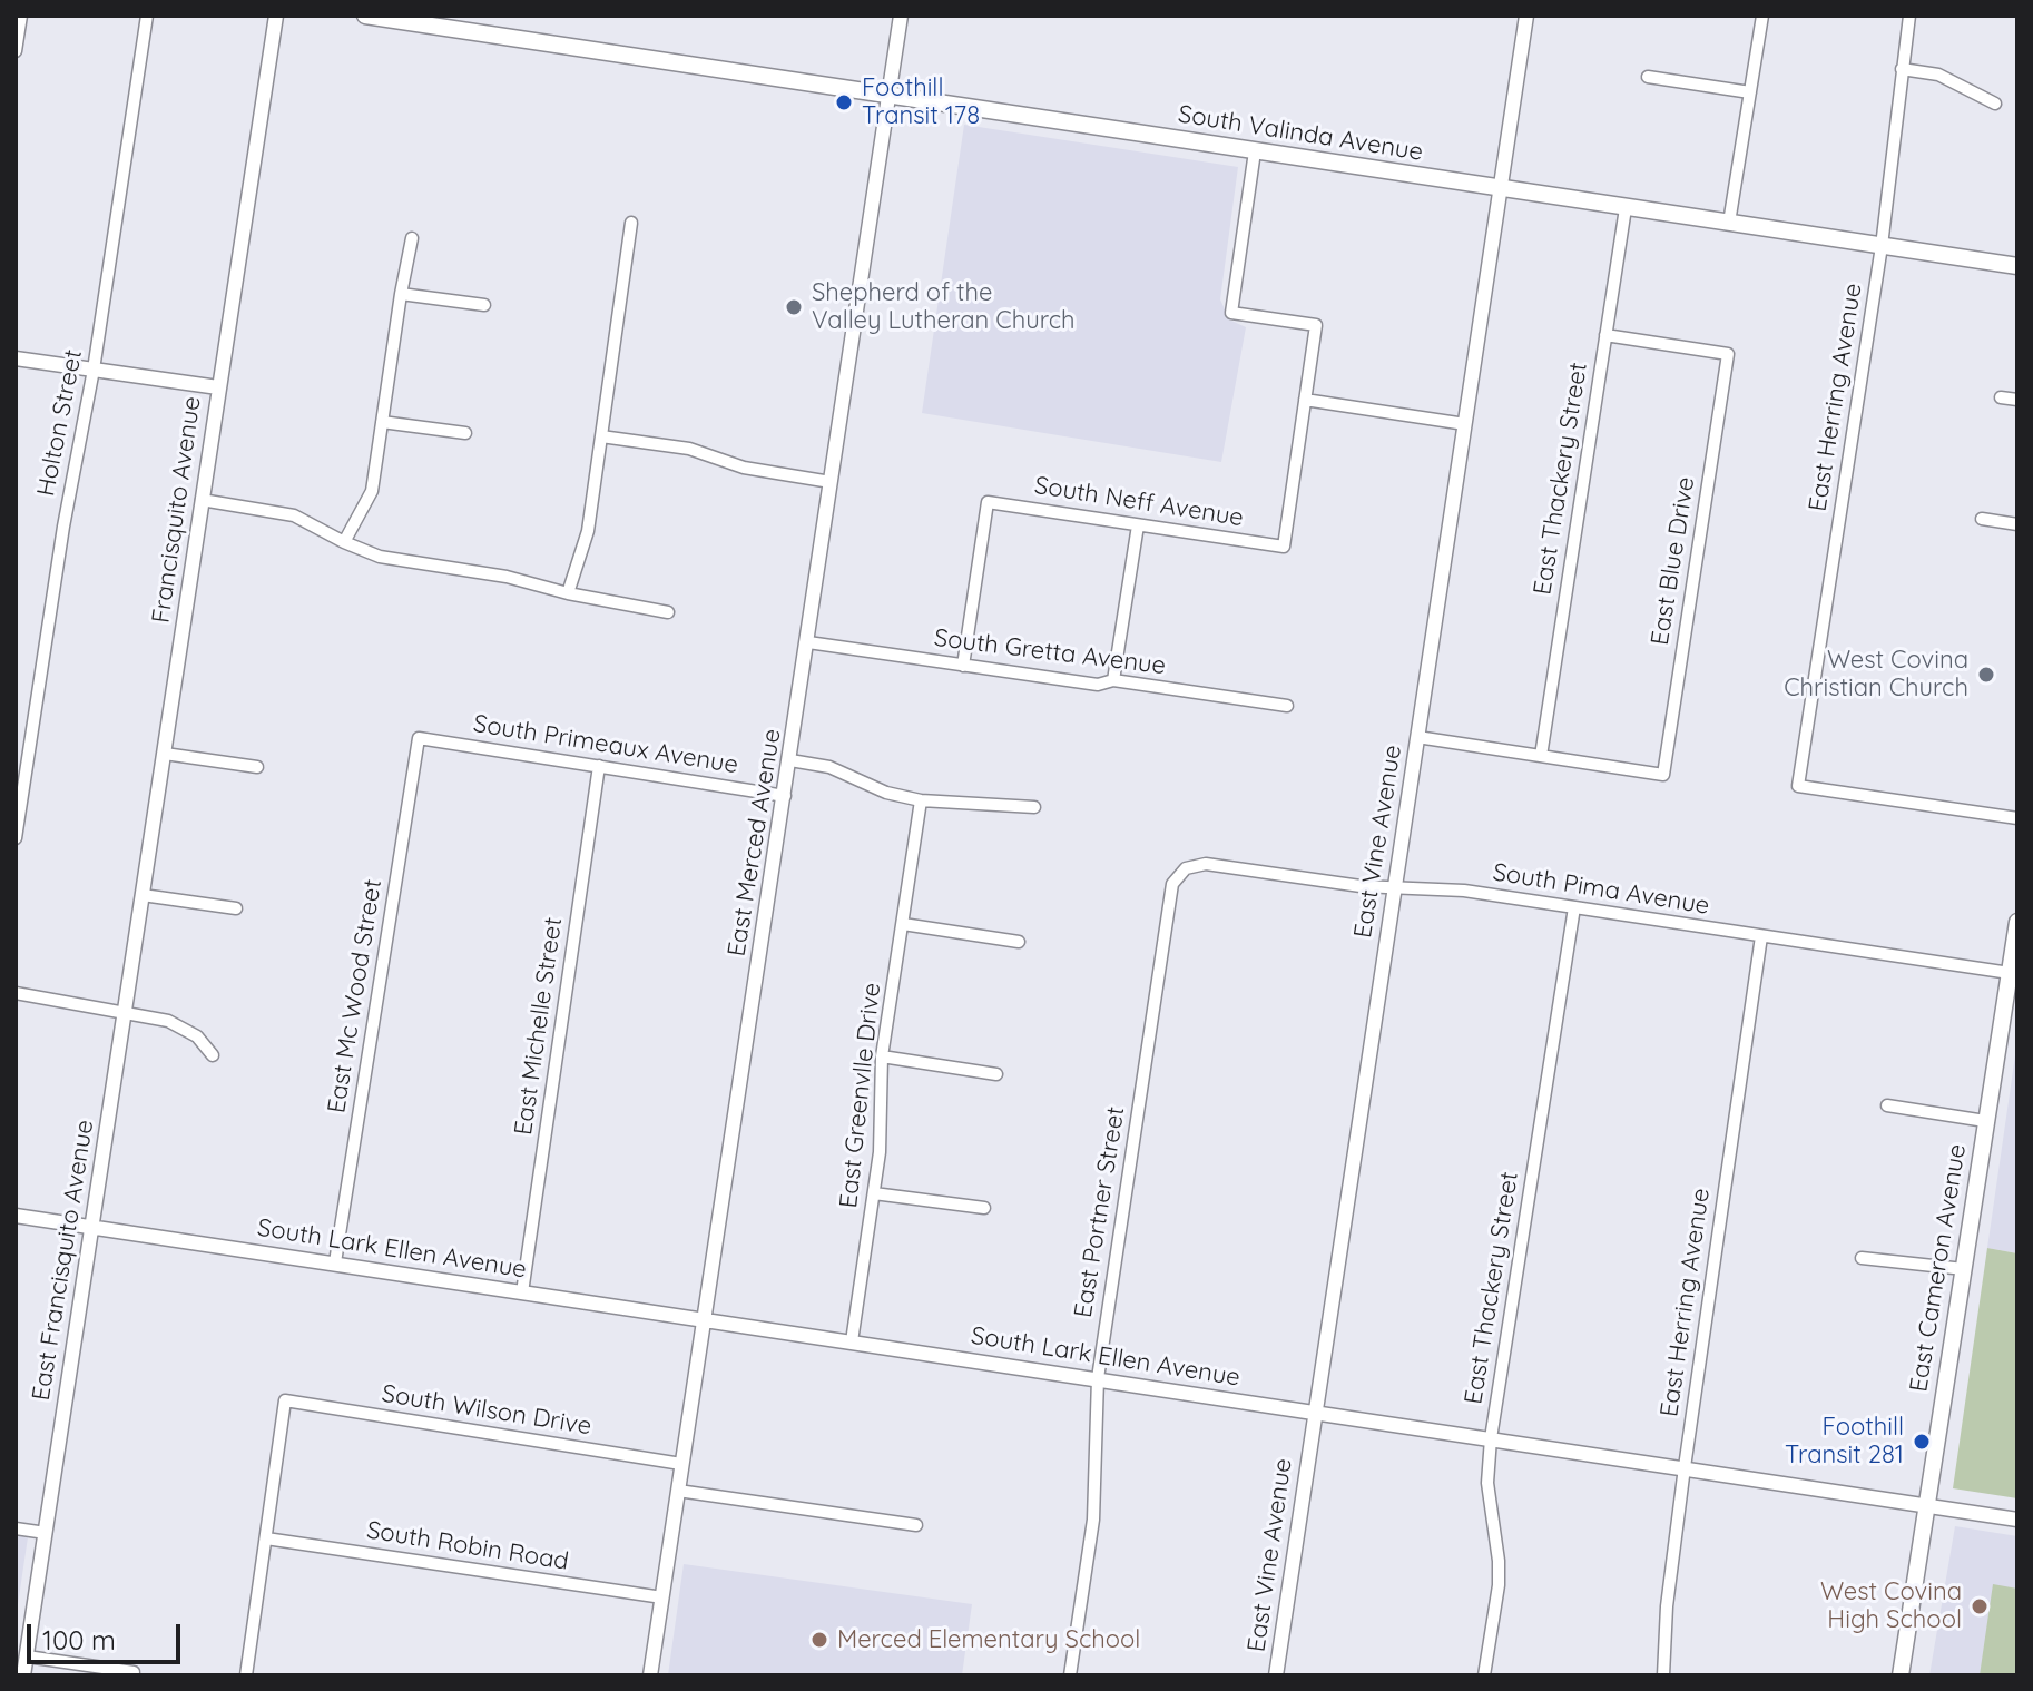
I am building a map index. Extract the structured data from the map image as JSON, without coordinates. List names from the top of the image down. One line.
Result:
{"streets":{"main road":["South Valinda Avenue","East Cameron Avenue"],"street":["East Herring Avenue","Holton Street","East Thackery Street","South Neff Avenue","Francisquito Avenue","East Blue Drive","South Gretta Avenue","South Primeaux Avenue","East Vine Avenue","East Merced Avenue","South Pima Avenue","East Mc Wood Street","East Michelle Street","East Greenvlle Drive","East Portner Street","South Lark Ellen Avenue","East Francisquito Avenue","South Wilson Drive","South Robin Road"]},"crossings":[["South Valinda Avenue","East Herring Avenue"],["South Valinda Avenue","East Thackery Street"],["South Valinda Avenue","East Vine Avenue"],["South Valinda Avenue","East Merced Avenue"],["East Herring Avenue","South Pima Avenue"],["East Herring Avenue","South Lark Ellen Avenue"],["East Thackery Street","East Blue Drive"],["East Thackery Street","South Pima Avenue"],["East Thackery Street","South Lark Ellen Avenue"],["South Neff Avenue","South Gretta Avenue"],["Francisquito Avenue","East Francisquito Avenue"],["South Gretta Avenue","East Merced Avenue"],["South Primeaux Avenue","East Merced Avenue"],["South Primeaux Avenue","East Mc Wood Street"],["South Primeaux Avenue","East Michelle Street"],["East Vine Avenue","South Pima Avenue"],["East Vine Avenue","South Lark Ellen Avenue"],["East Merced Avenue","South Lark Ellen Avenue"],["East Merced Avenue","South Wilson Drive"],["East Merced Avenue","South Robin Road"],["South Pima Avenue","East Portner Street"],["South Pima Avenue","East Cameron Avenue"],["East Mc Wood Street","South Lark Ellen Avenue"],["East Michelle Street","South Lark Ellen Avenue"],["East Greenvlle Drive","South Lark Ellen Avenue"],["East Portner Street","South Lark Ellen Avenue"],["South Lark Ellen Avenue","East Francisquito Avenue"],["South Lark Ellen Avenue","East Cameron Avenue"],["South Wilson Drive","South Robin Road"]],"places":["Foothill Transit 178","Shepherd of the Valley Lutheran Church","West Covina Christian Church","Foothill Transit 281","West Covina High School","Merced Elementary School"],"scale_bar":"100 m"}
